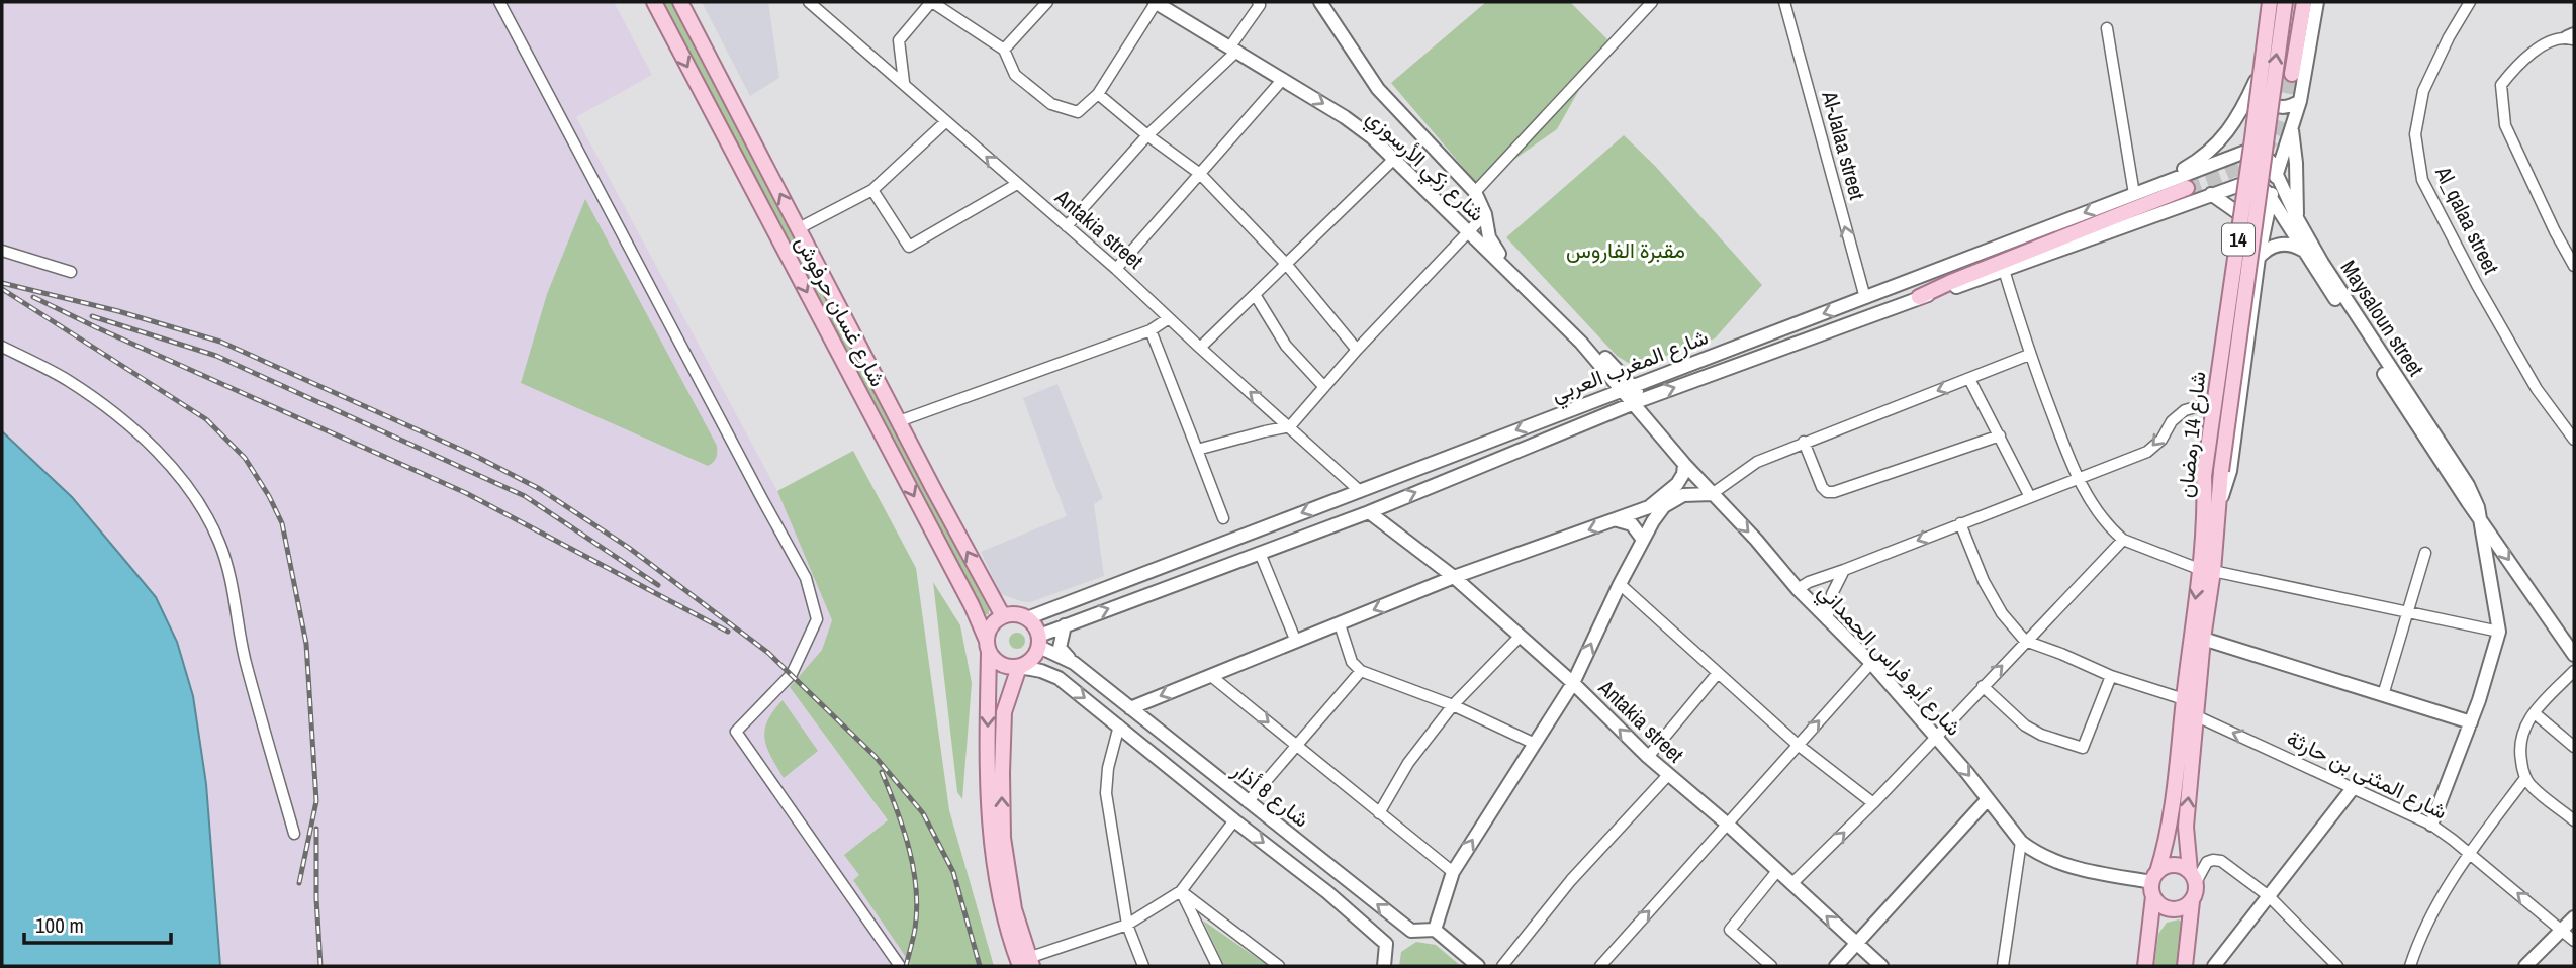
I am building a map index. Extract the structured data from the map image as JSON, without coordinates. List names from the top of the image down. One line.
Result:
{"streets":{"main road":["شارع زكي الأرسوزي","Antakia street","14","شارع غسان حرفوش","Maysaloun street","شارع المغرب العربي","شارع 14 رمضان","شارع أبو فراس الحمداني","شارع 8 أذار"],"street":["Al-Jalaa street","Al_qalaa street","شارع المثنى بن حارثة"]},"crossings":[["Al-Jalaa street","شارع المغرب العربي"],["شارع زكي الأرسوزي","شارع المغرب العربي"],["شارع زكي الأرسوزي","شارع أبو فراس الحمداني"],["Antakia street","شارع المغرب العربي"],["شارع غسان حرفوش","شارع المغرب العربي"],["شارع غسان حرفوش","شارع 8 أذار"],["Maysaloun street","شارع المغرب العربي"],["شارع المغرب العربي","شارع أبو فراس الحمداني"],["شارع المغرب العربي","شارع 8 أذار"],["شارع 14 رمضان","شارع أبو فراس الحمداني"],["شارع 14 رمضان","شارع المثنى بن حارثة"]],"one_way":["Al-Jalaa street","شارع المثنى بن حارثة"],"parks":["مقبرة الفاروس"],"scale_bar":"100 m"}
